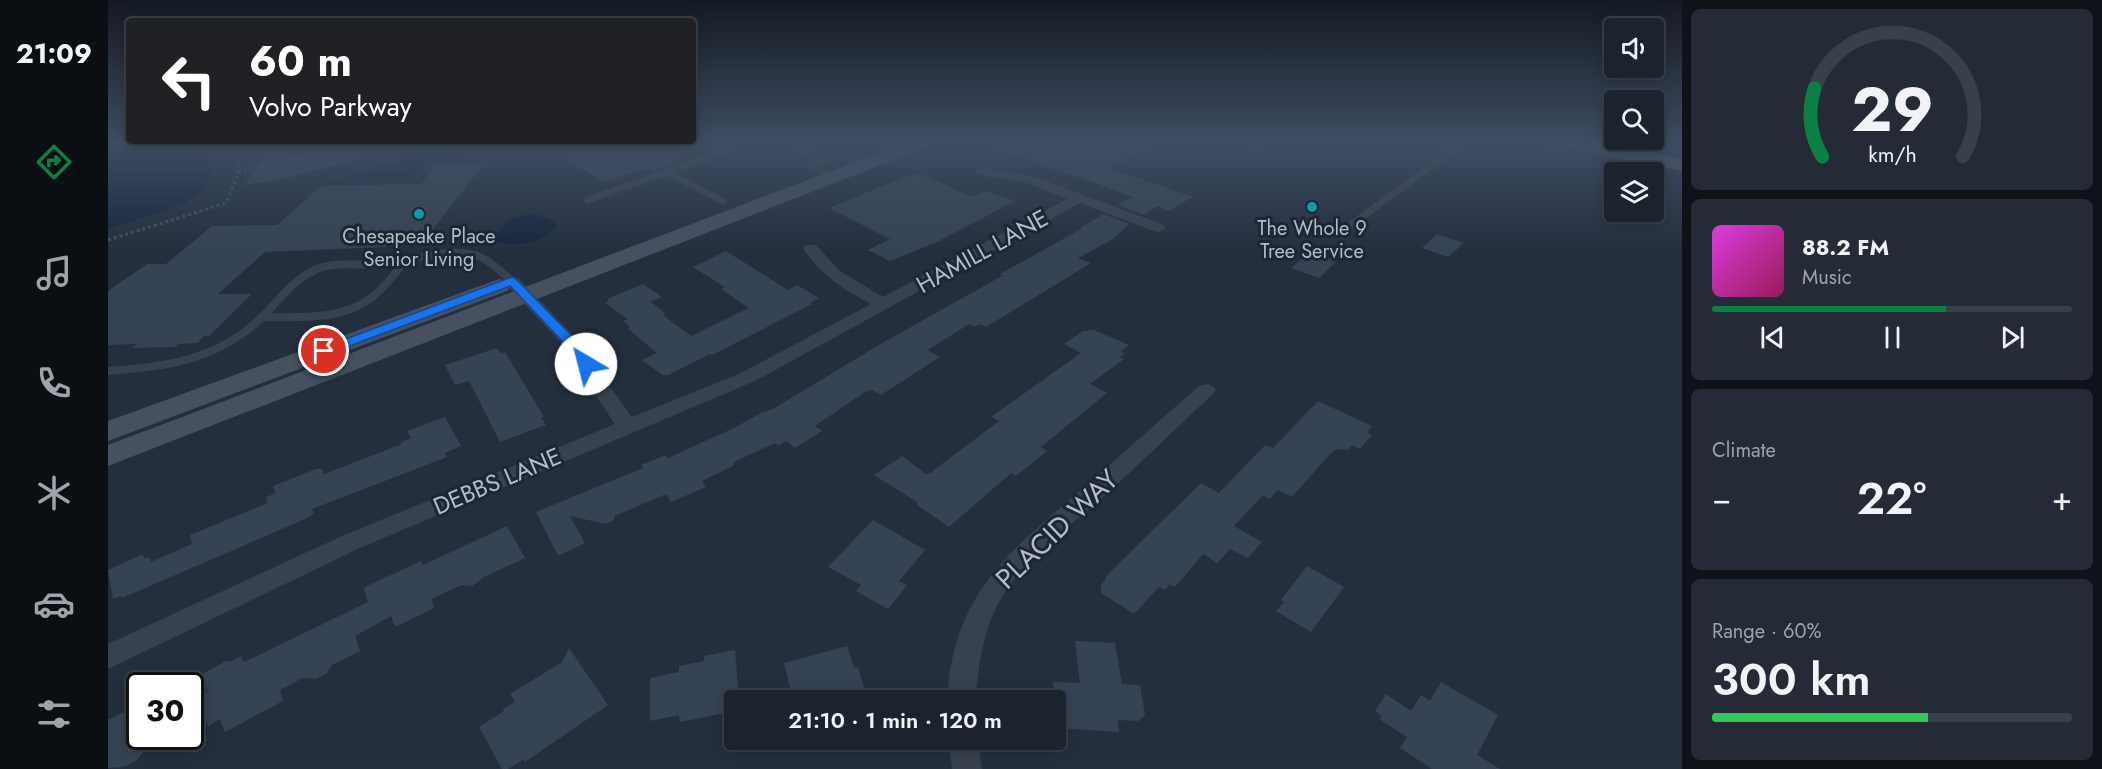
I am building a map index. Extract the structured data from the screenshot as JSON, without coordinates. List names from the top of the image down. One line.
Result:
{"streets":{"street":["HAMILL LANE","DEBBS LANE","PLACID WAY"]},"crossings":[["HAMILL LANE","DEBBS LANE"]],"places":["The Whole 9 Tree Service","Chesapeake Place Senior Living"],"page":{"tabs":"21:09","turn":["60 m","Volvo Parkway"],"song":["88.2 FM","Music"],"tile":["Climate",["Range · 60%","300 km"]],"heat":["−","22°","+"],"limit":"30","trip":"21:10 · 1 min · 120 m","gauge":["29","km/h"]}}
